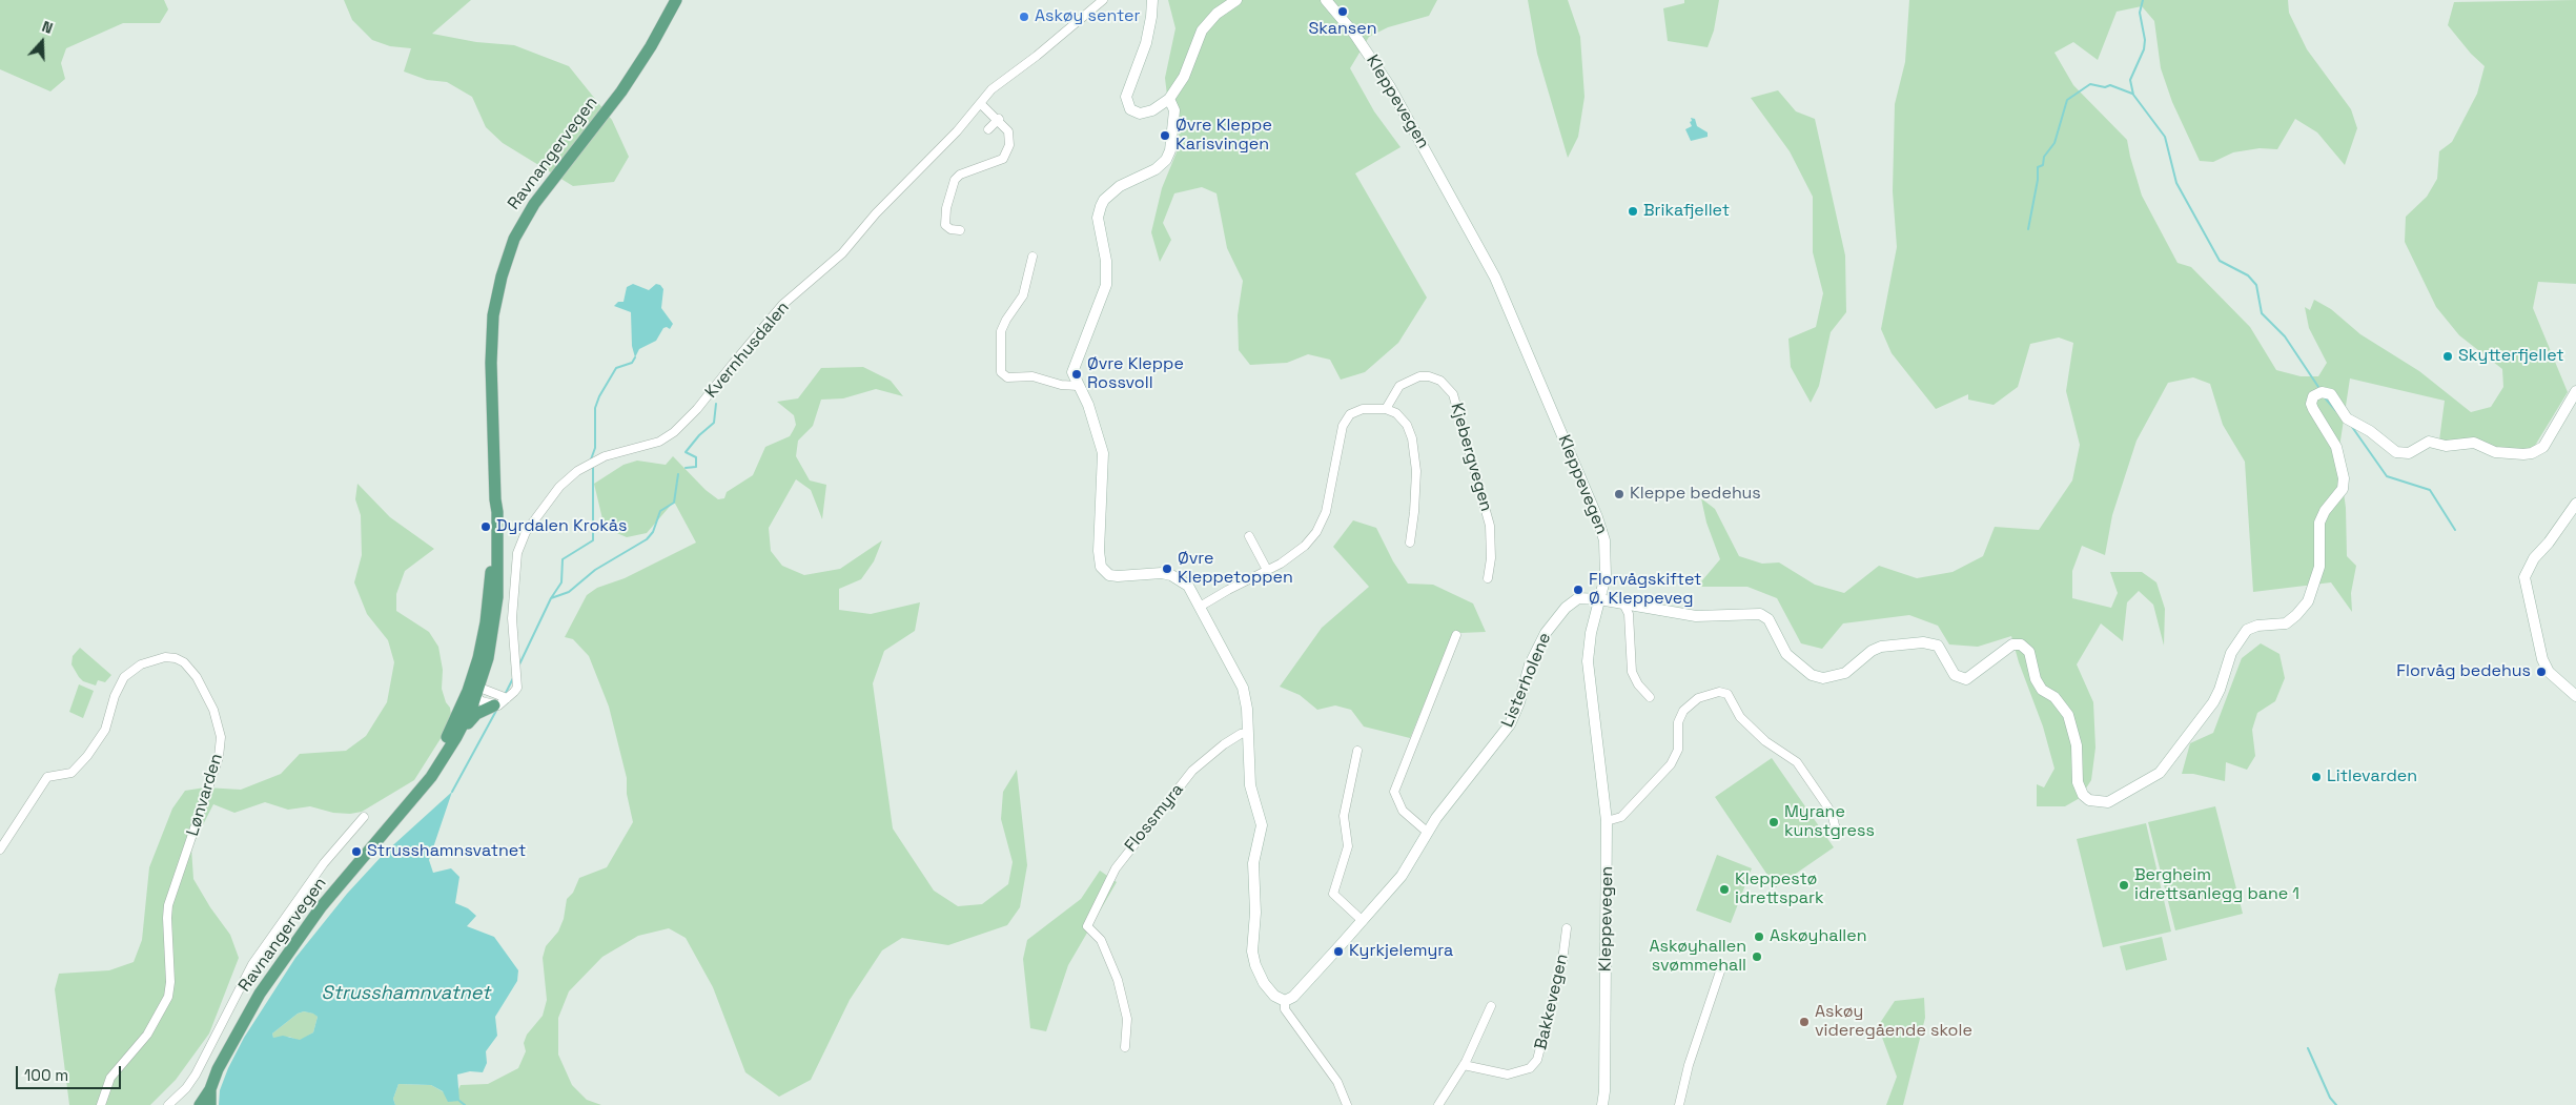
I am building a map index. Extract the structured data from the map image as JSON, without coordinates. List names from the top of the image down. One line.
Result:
{"streets":{"main road":["Ravnangervegen"],"street":["Kleppevegen","Kvernhusdalen","Kjebergvegen","Listerholene","Lønvarden","Flossmyra","Bakkevegen"]},"crossings":[["Kleppevegen","Listerholene"]],"water":["Strusshamnvatnet"],"places":["Skansen","Askøy senter","Øvre Kleppe Karisvingen","Brikafjellet","Skytterfjellet","Øvre Kleppe Rossvoll","Kleppe bedehus","Dyrdalen Krokås","Øvre Kleppetoppen","Florvågskiftet Ø. Kleppeveg","Florvåg bedehus","Litlevarden","Myrane kunstgress","Strusshamnsvatnet","Bergheim idrettsanlegg bane 1","Kleppestø idrettspark","Askøyhallen","Kyrkjelemyra","Askøyhallen svømmehall","Askøy videregående skole"],"scale_bar":"100 m","north":"top"}
